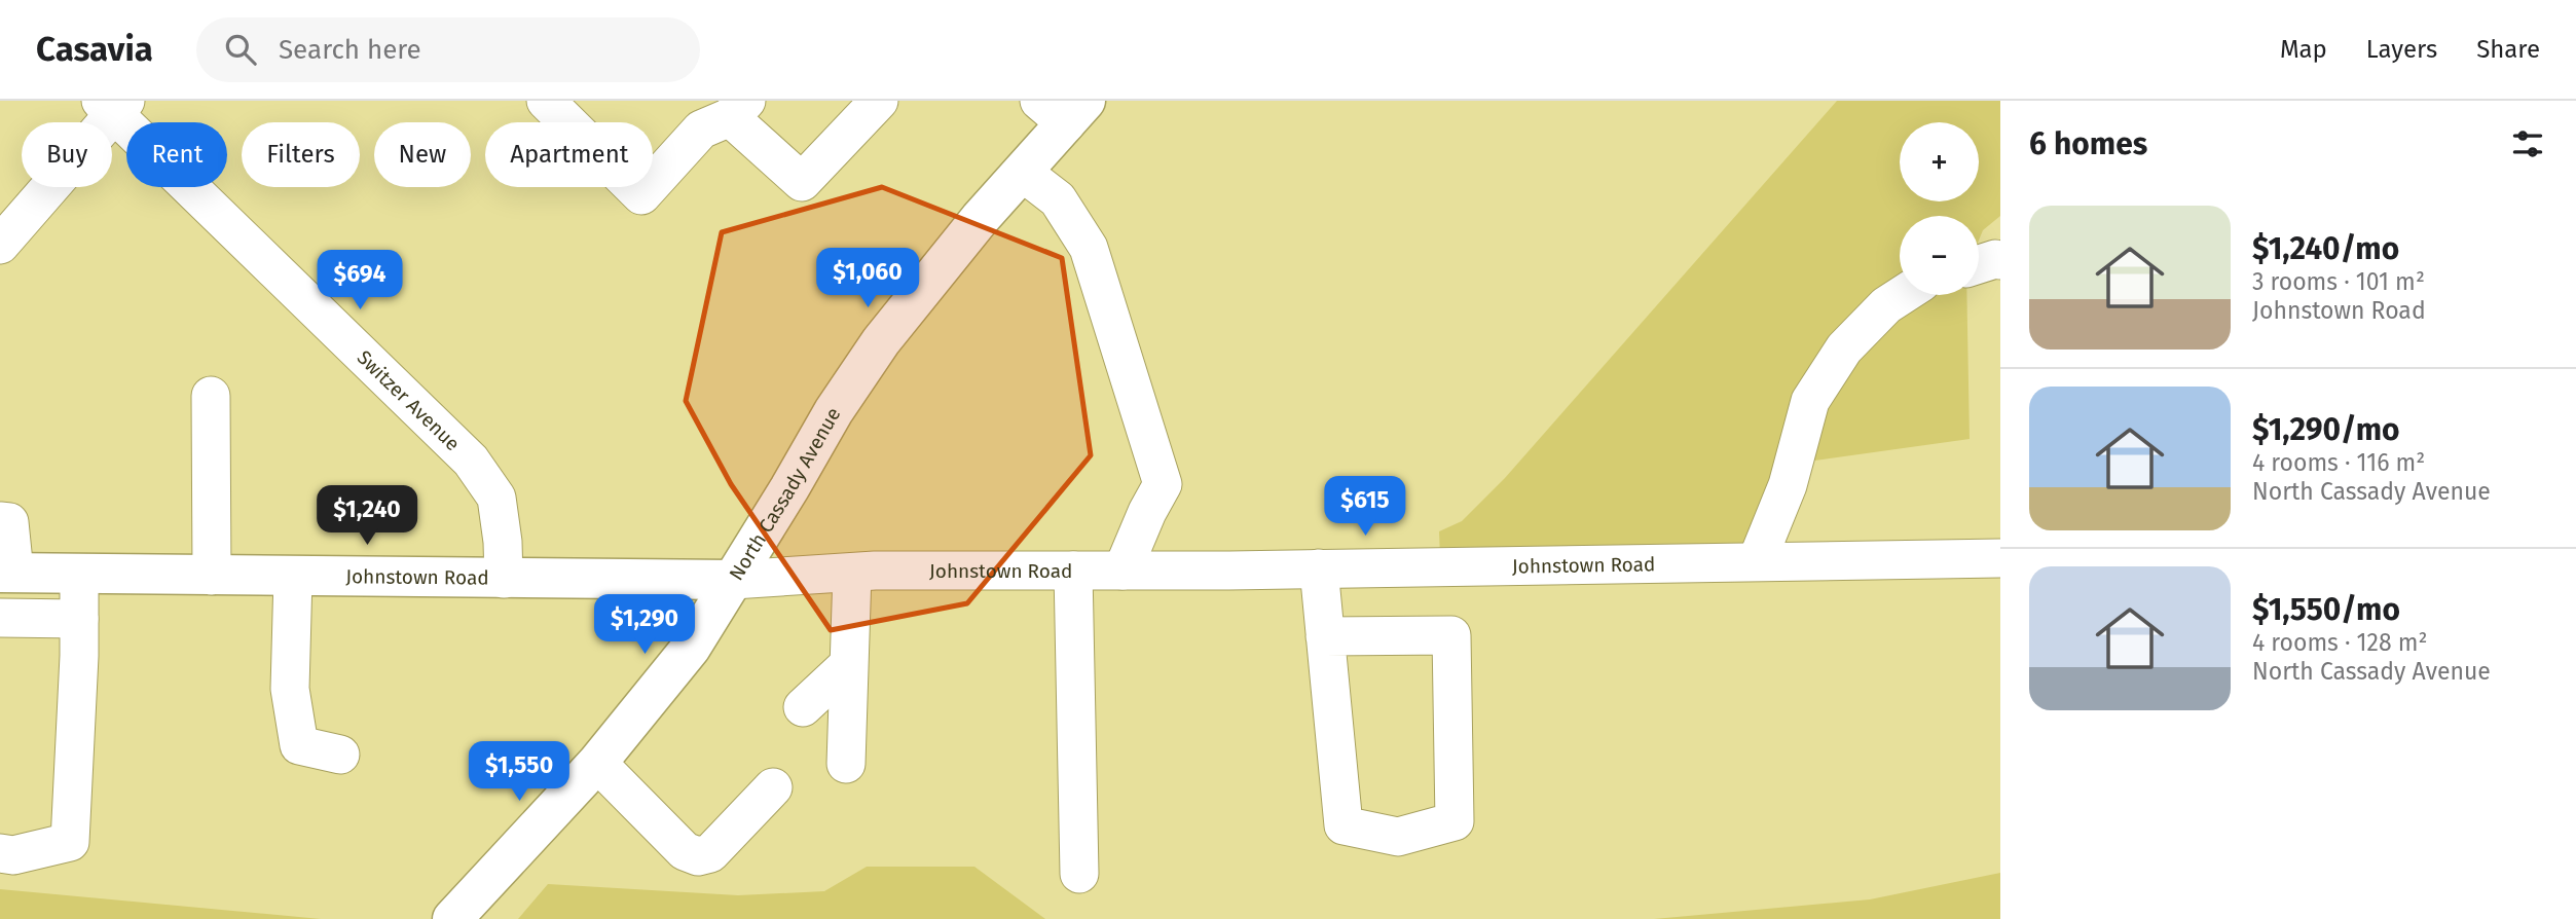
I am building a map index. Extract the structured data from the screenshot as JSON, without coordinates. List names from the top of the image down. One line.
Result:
{"streets":{"main road":["North Cassady Avenue","Johnstown Road"],"street":["Switzer Avenue"]},"crossings":[["Switzer Avenue","Johnstown Road"],["North Cassady Avenue","Johnstown Road"]],"page":{"header":"Casavia","search":"Search here","nav":["Map","Layers","Share"],"heading":"6 homes","map_buttons":["+","−"],"chip":["Buy","Rent","Filters","New","Apartment"],"list":[{"name":"$1,240/mo","note":"3 rooms · 101 m² · Johnstown Road"},{"name":"$1,290/mo","note":"4 rooms · 116 m² · North Cassady Avenue"},{"name":"$1,550/mo","note":"4 rooms · 128 m² · North Cassady Avenue"}],"price":["$1,060","$694","$615","$1,240","$1,290","$1,550"]}}
